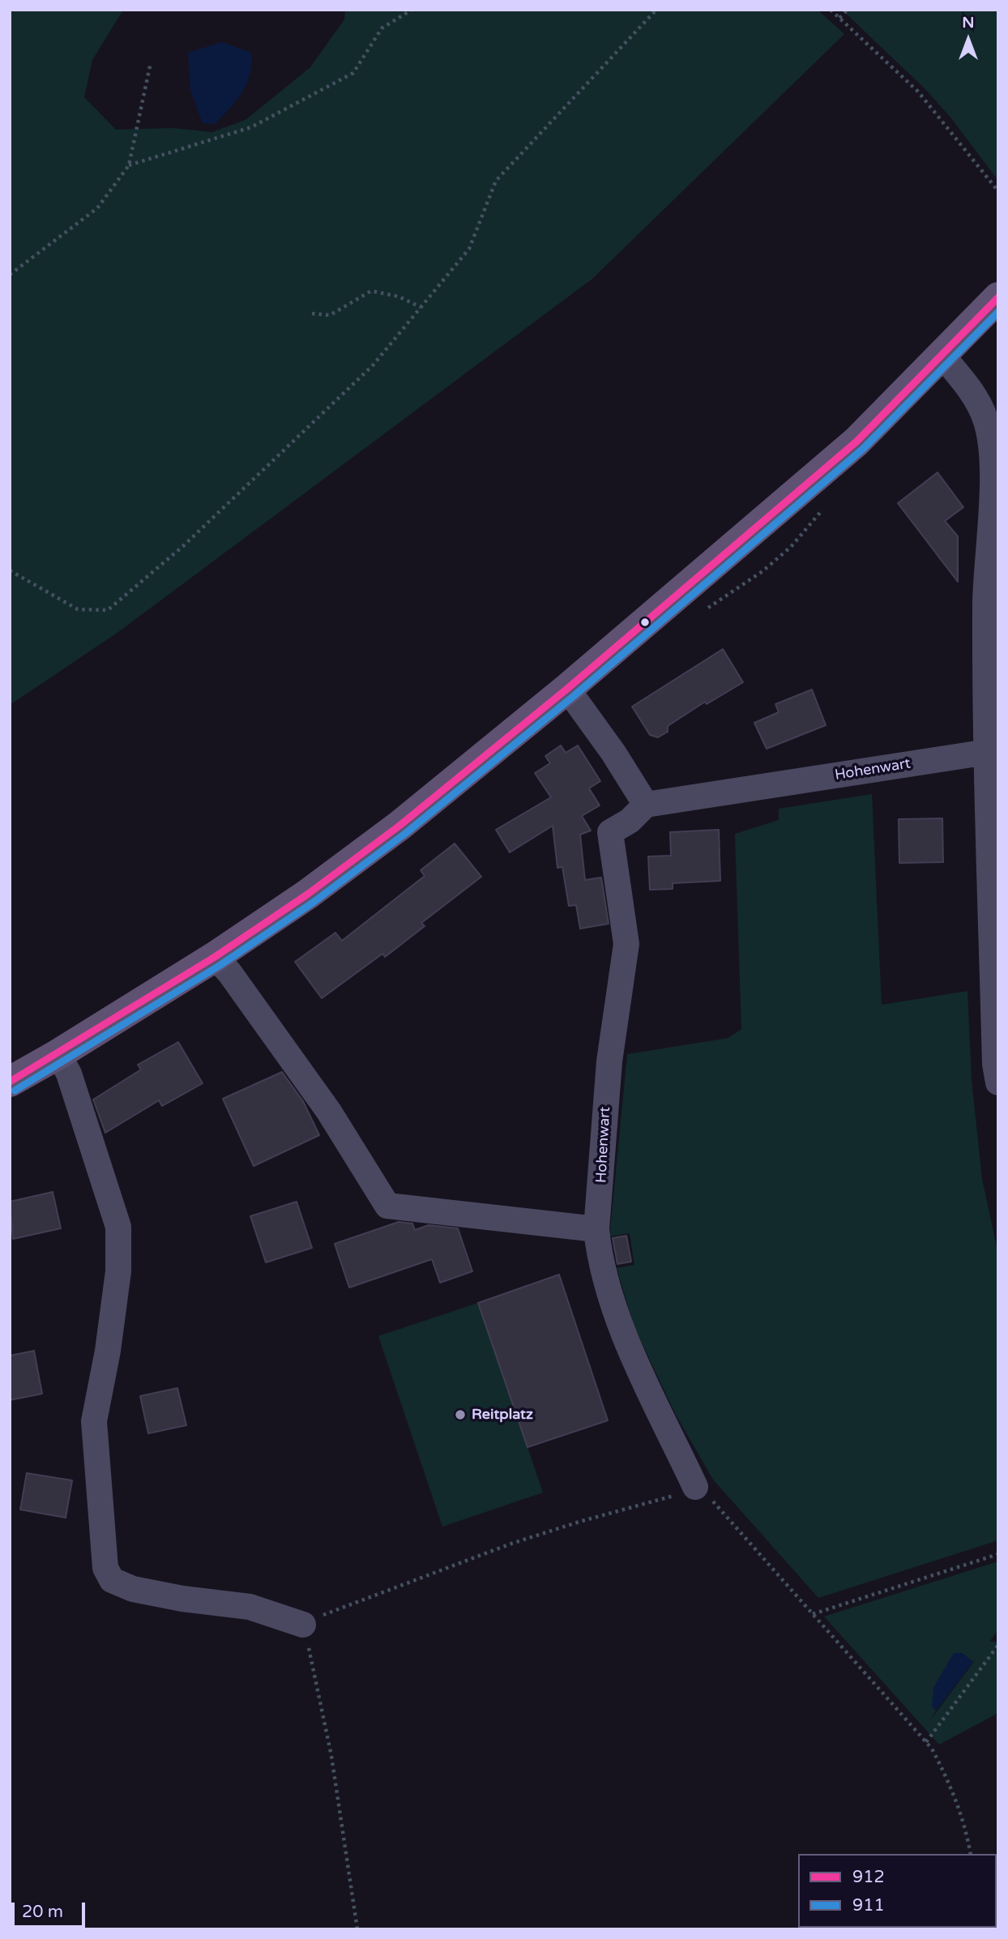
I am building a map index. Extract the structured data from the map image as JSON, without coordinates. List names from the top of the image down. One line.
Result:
{"streets":{"street":["Hohenwart"]},"places":["Reitplatz"],"lines":["transit line 912","transit line 911"],"legend":["912","911"],"scale_bar":"20 m","north":"top"}
